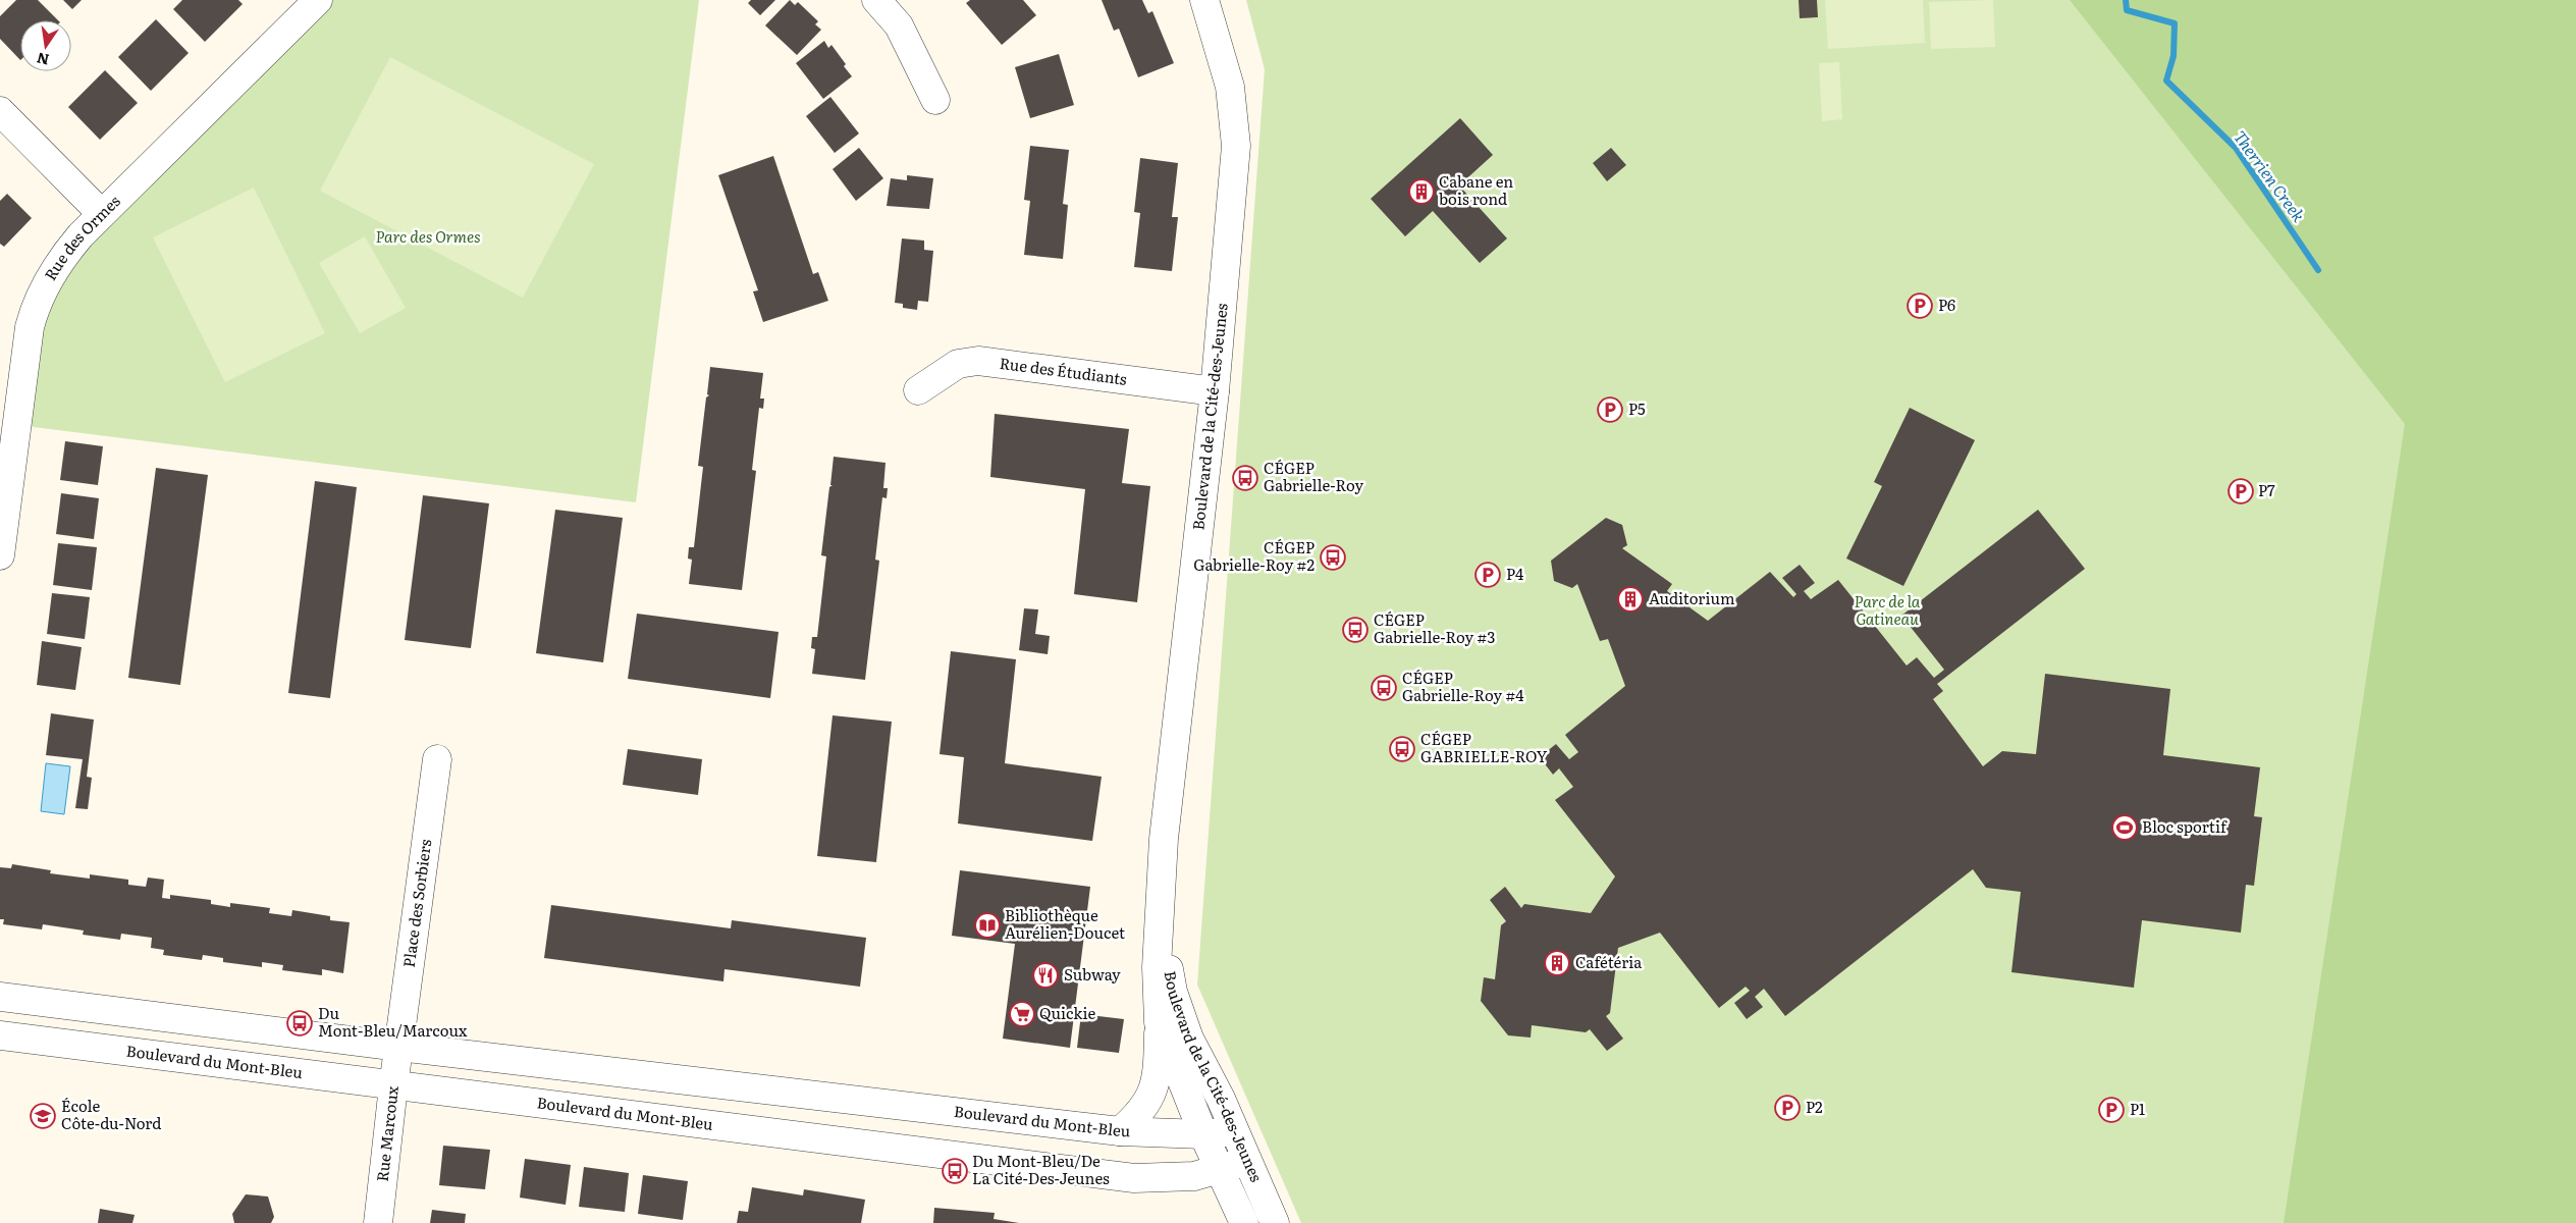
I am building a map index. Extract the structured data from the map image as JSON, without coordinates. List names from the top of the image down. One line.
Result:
{"streets":{"street":["Rue des Ormes","Rue des Étudiants","Boulevard de la Cité-des-Jeunes","Place des Sorbiers","Boulevard du Mont-Bleu","Rue Marcoux"]},"crossings":[["Rue des Étudiants","Boulevard de la Cité-des-Jeunes"],["Boulevard de la Cité-des-Jeunes","Boulevard du Mont-Bleu"],["Place des Sorbiers","Boulevard du Mont-Bleu"],["Place des Sorbiers","Rue Marcoux"],["Boulevard du Mont-Bleu","Rue Marcoux"]],"water":["Therrien Creek"],"parks":["Parc des Ormes","Parc de la Gatineau"],"places":{"building":["Cabane en bois rond","Auditorium","Cafétéria"],"parking":["P6","P5","P7","P4","P2","P1"],"bus stop":["CÉGEP Gabrielle-Roy","CÉGEP Gabrielle-Roy #2","CÉGEP Gabrielle-Roy #3","CÉGEP Gabrielle-Roy #4","CÉGEP GABRIELLE-ROY","Du Mont-Bleu/Marcoux","Du Mont-Bleu/De La Cité-Des-Jeunes"],"sports":["Bloc sportif"],"library":["Bibliothèque Aurélien-Doucet"],"restaurant":["Subway"],"supermarket":["Quickie"],"school or university":["École Côte-du-Nord"]},"north":"bottom"}
